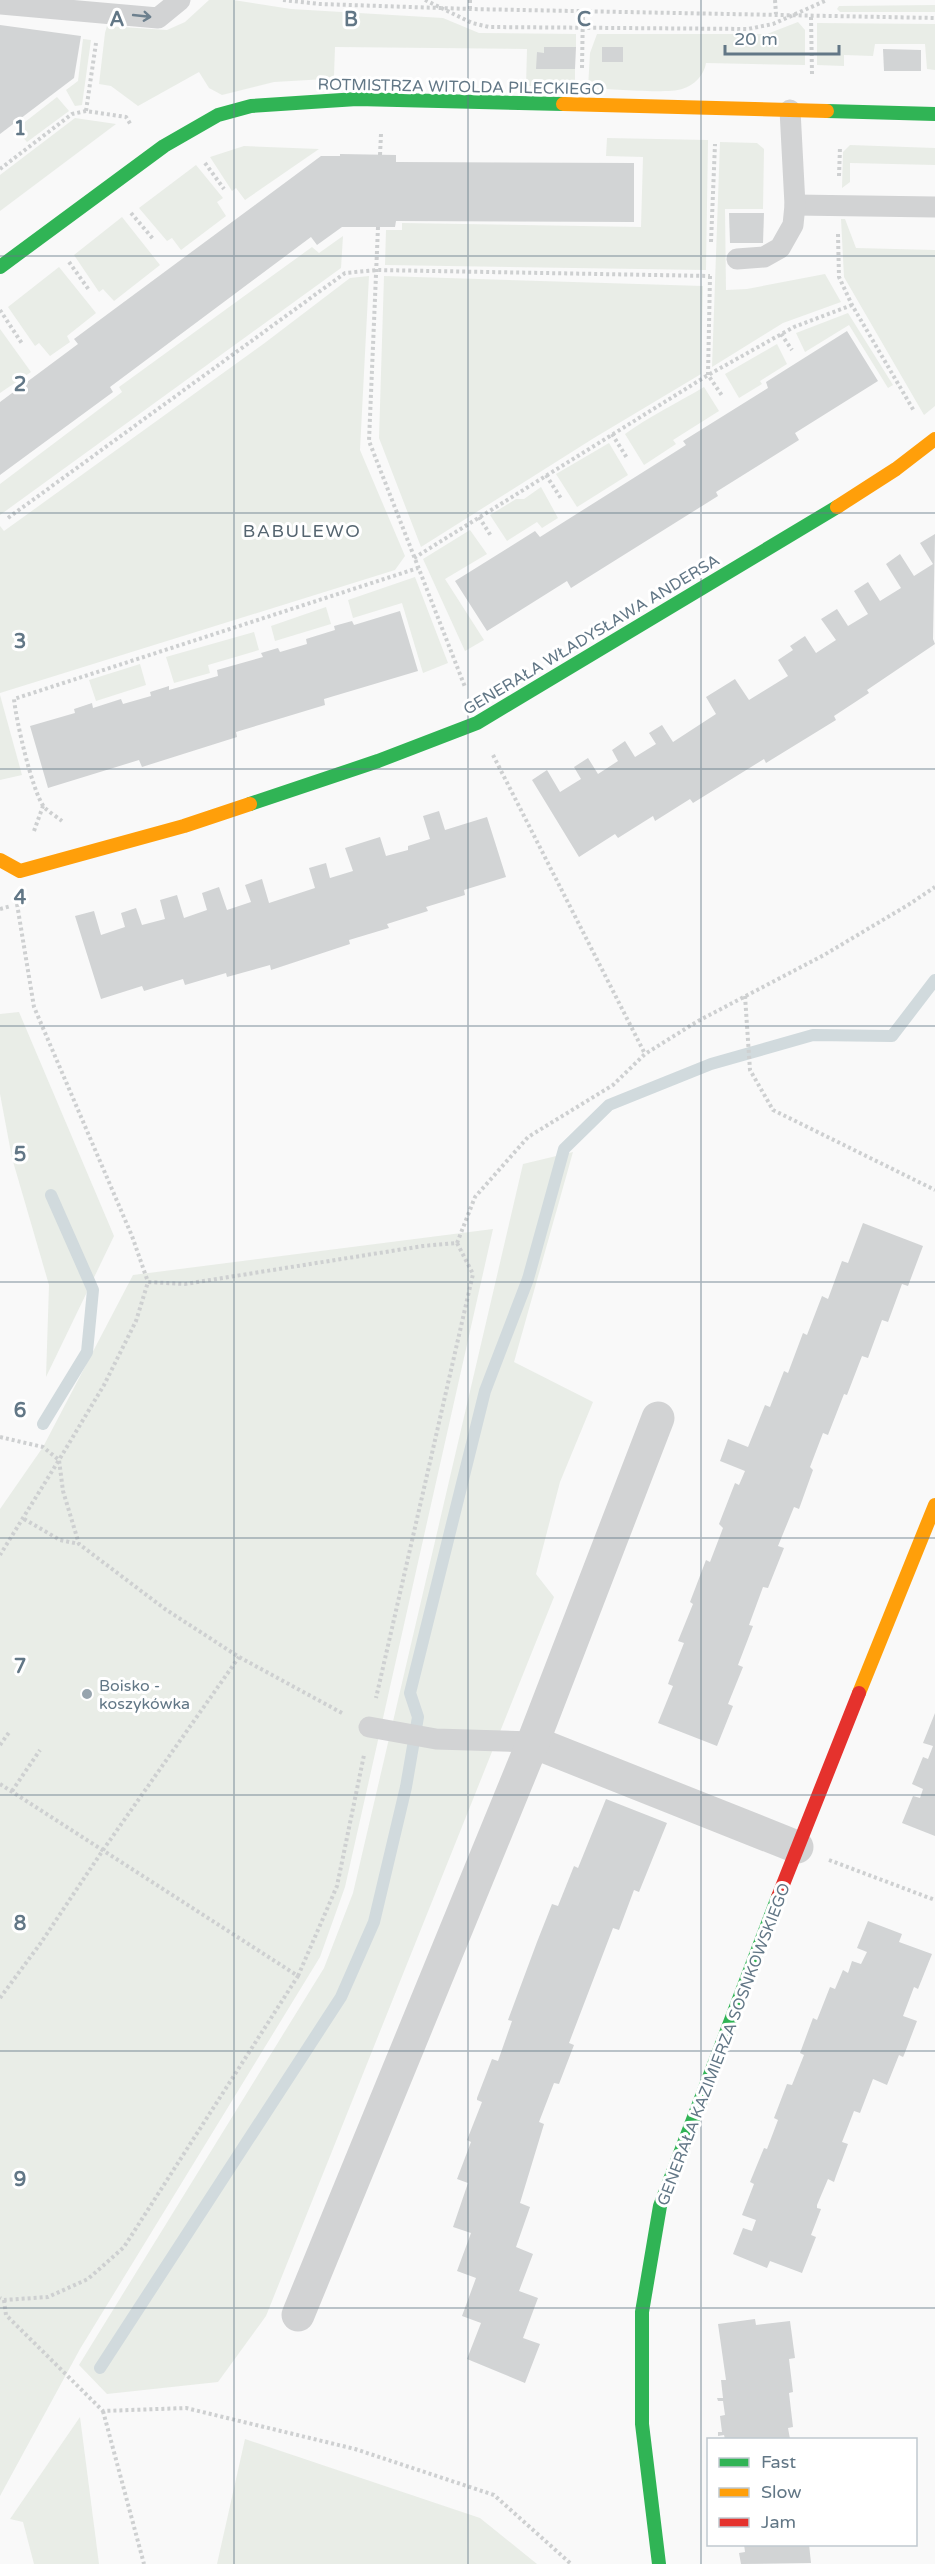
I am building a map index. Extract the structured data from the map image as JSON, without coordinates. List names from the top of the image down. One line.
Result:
{"streets":{"street":["ROTMISTRZA WITOLDA PILECKIEGO","GENERAŁA WŁADYSŁAWA ANDERSA","GENERAŁA KAZIMIERZA SOSNKOWSKIEGO"]},"districts":["BABULEWO"],"places":["Boisko - koszykówka"],"legend":["Fast","Slow","Jam"],"scale_bar":"20 m","grid":{"columns":["A","B","C"],"rows":["1","2","3","4","5","6","7","8","9"]}}
